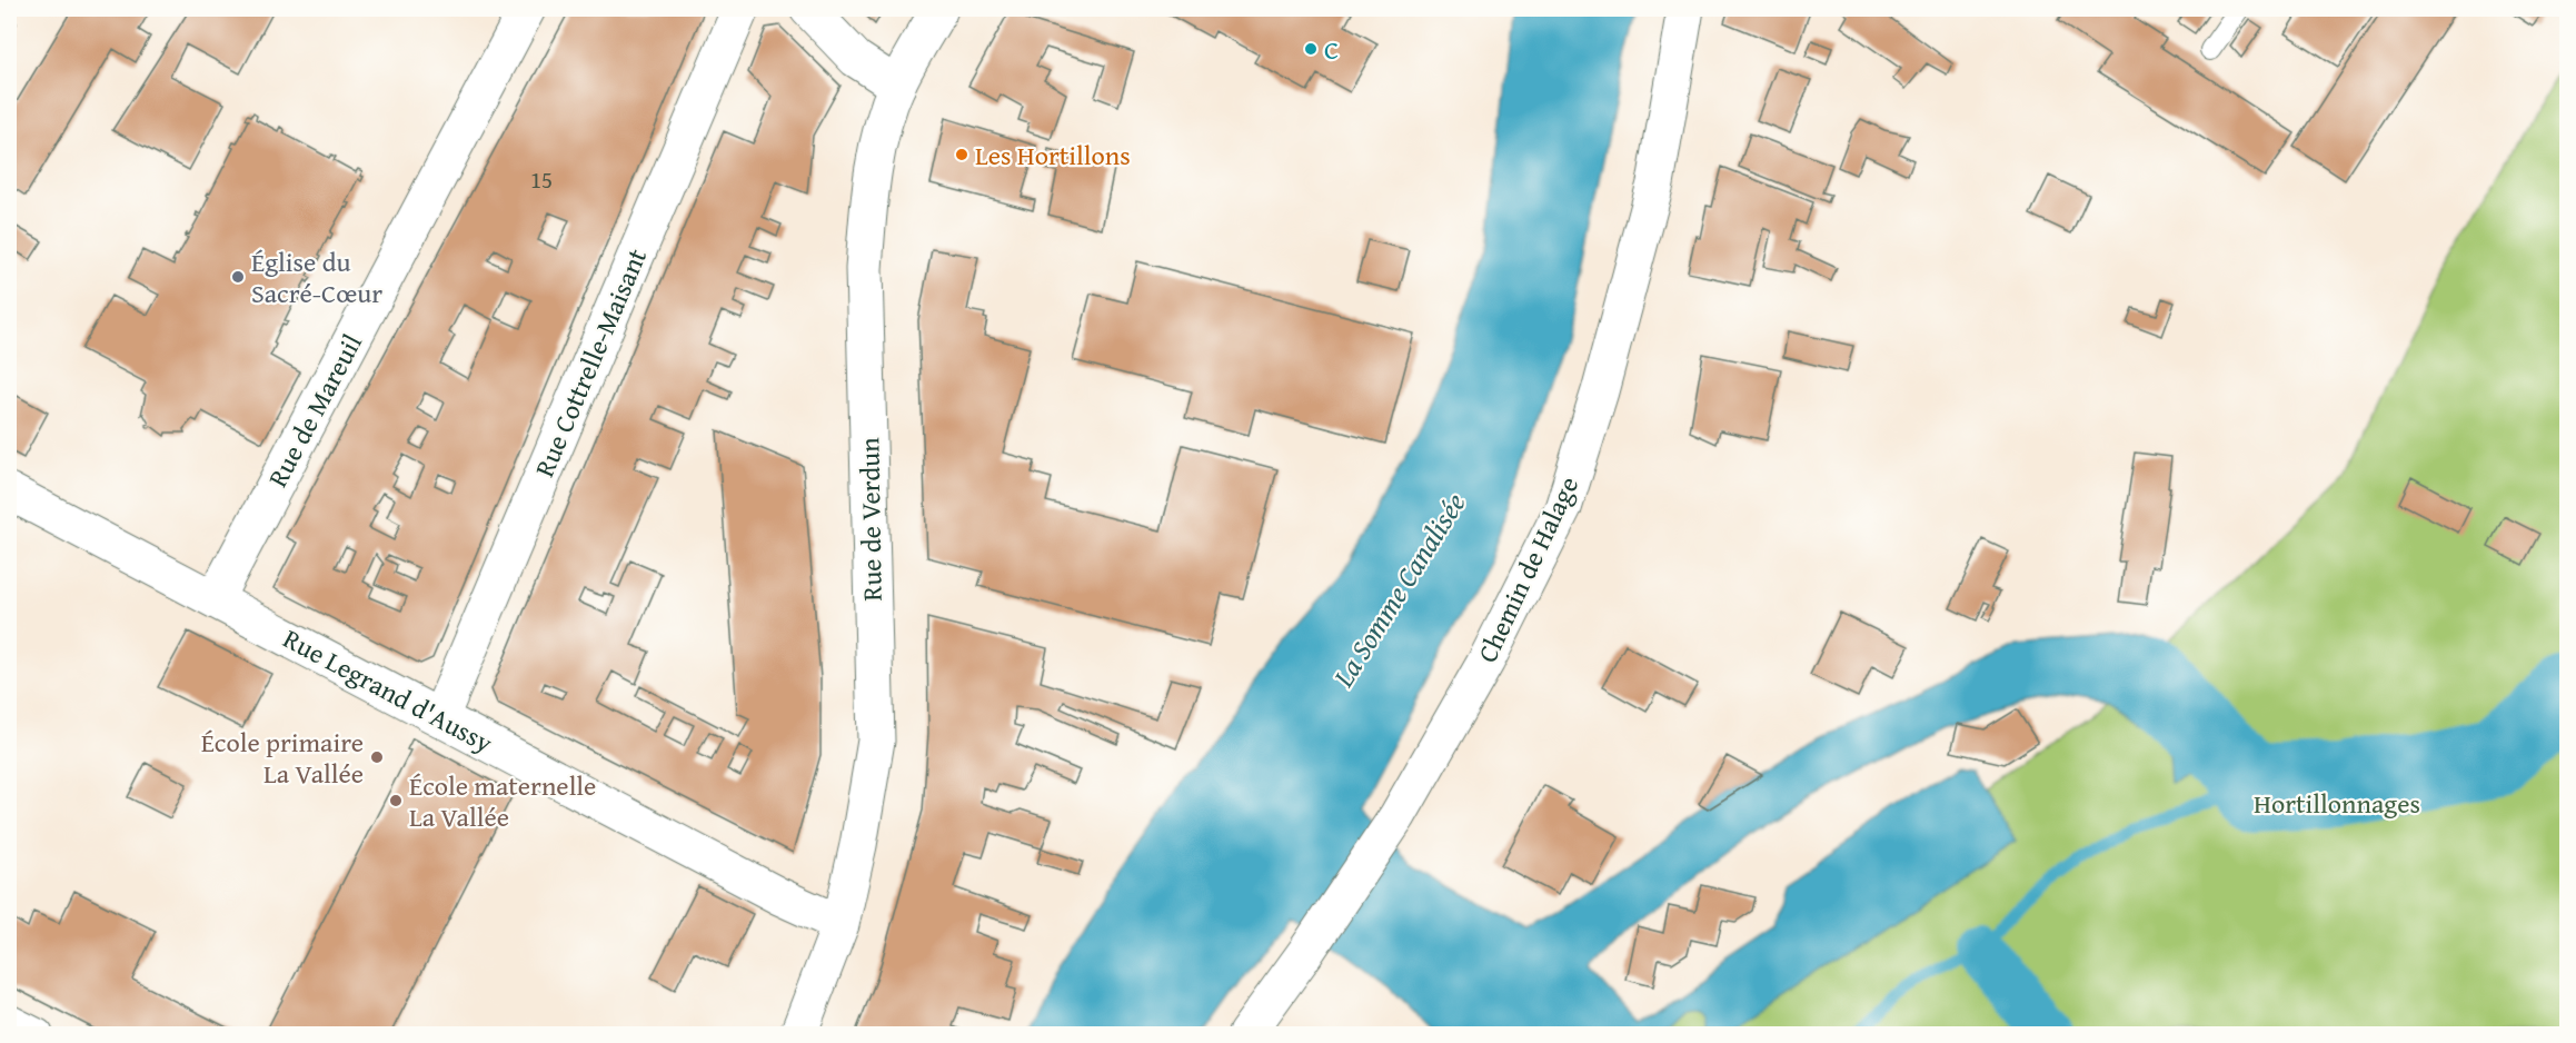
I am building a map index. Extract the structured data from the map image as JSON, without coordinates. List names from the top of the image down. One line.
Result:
{"streets":{"street":["Rue Cottrelle-Maisant","Rue de Mareuil","Rue de Verdun","Chemin de Halage","Rue Legrand d'Aussy"]},"crossings":[["Rue Cottrelle-Maisant","Rue Legrand d'Aussy"],["Rue de Mareuil","Rue Legrand d'Aussy"],["Rue de Verdun","Rue Legrand d'Aussy"]],"water":["La Somme Canalisée"],"parks":["Hortillonnages"],"places":["C","Les Hortillons","Église du Sacré-Cœur","École primaire La Vallée","École maternelle La Vallée"],"house_numbers":["15"]}
